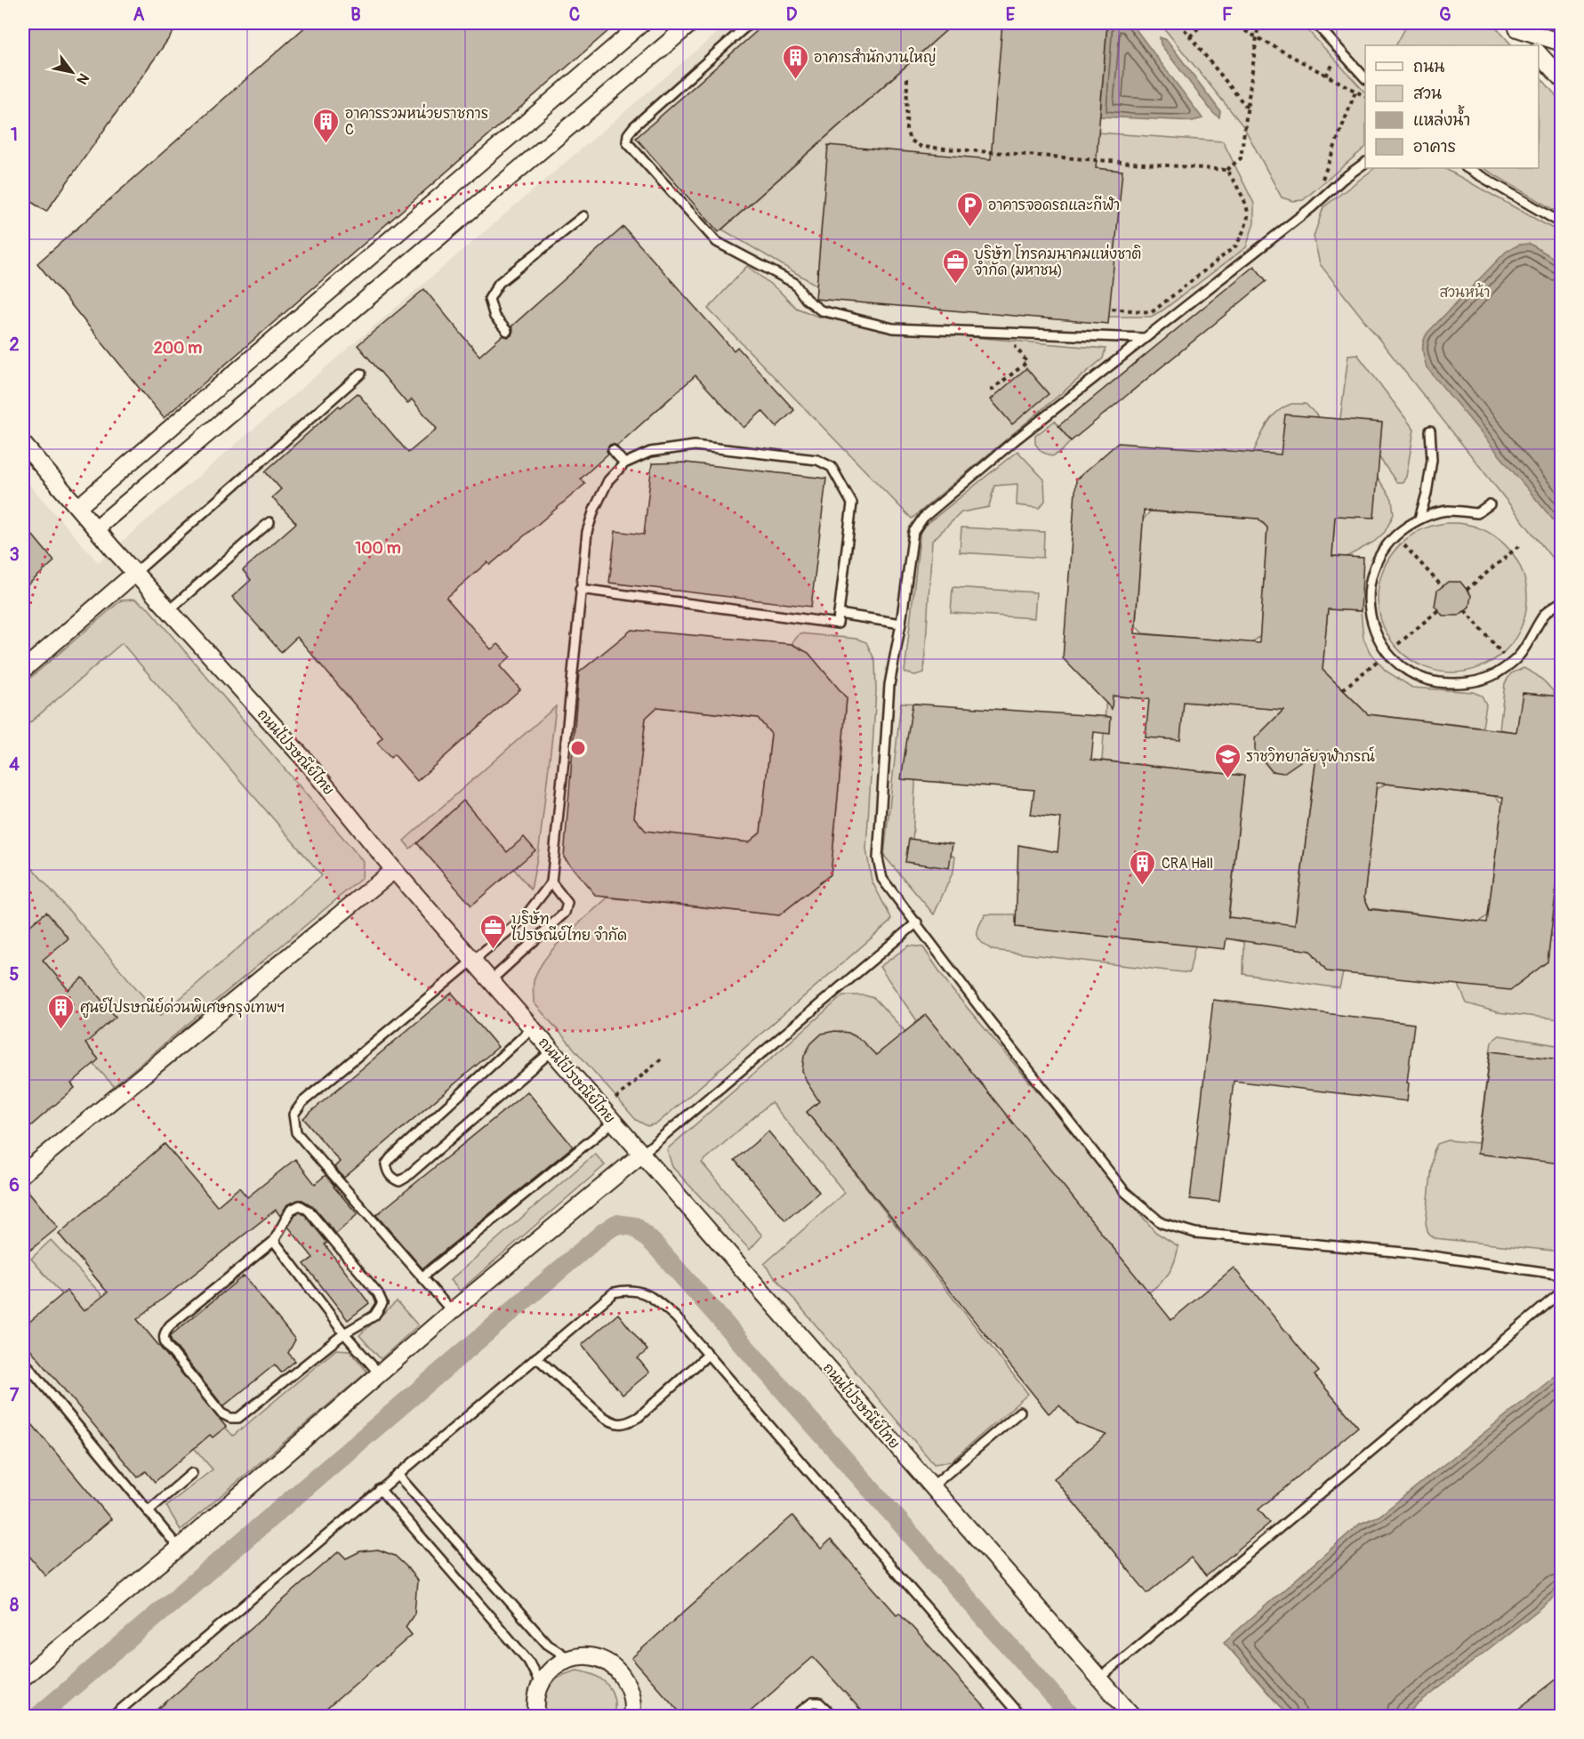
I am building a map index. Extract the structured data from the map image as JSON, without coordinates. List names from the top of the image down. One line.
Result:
{"streets":{"street":["ถนนไปรษณีย์ไทย"]},"parks":["สวนหน้า"],"places":{"building":["อาคารสำนักงานใหญ่","อาคารรวมหน่วยราชการ C","CRA Hall","ศูนย์ไปรษณีย์ด่วนพิเศษกรุงเทพฯ"],"parking":["อาคารจอดรถและกีฬา"],"office":["บริษัท โทรคมนาคมแห่งชาติ จำกัด (มหาชน)","บริษัท ไปรษณีย์ไทย จำกัด"],"school or university":["ราชวิทยาลัยจุฬาภรณ์"]},"legend":["ถนน","สวน","แหล่งน้ำ","อาคาร"],"north":"bottom right","grid":{"columns":["A","B","C","D","E","F","G"],"rows":["1","2","3","4","5","6","7","8"]},"rings":["200 m","100 m"]}
